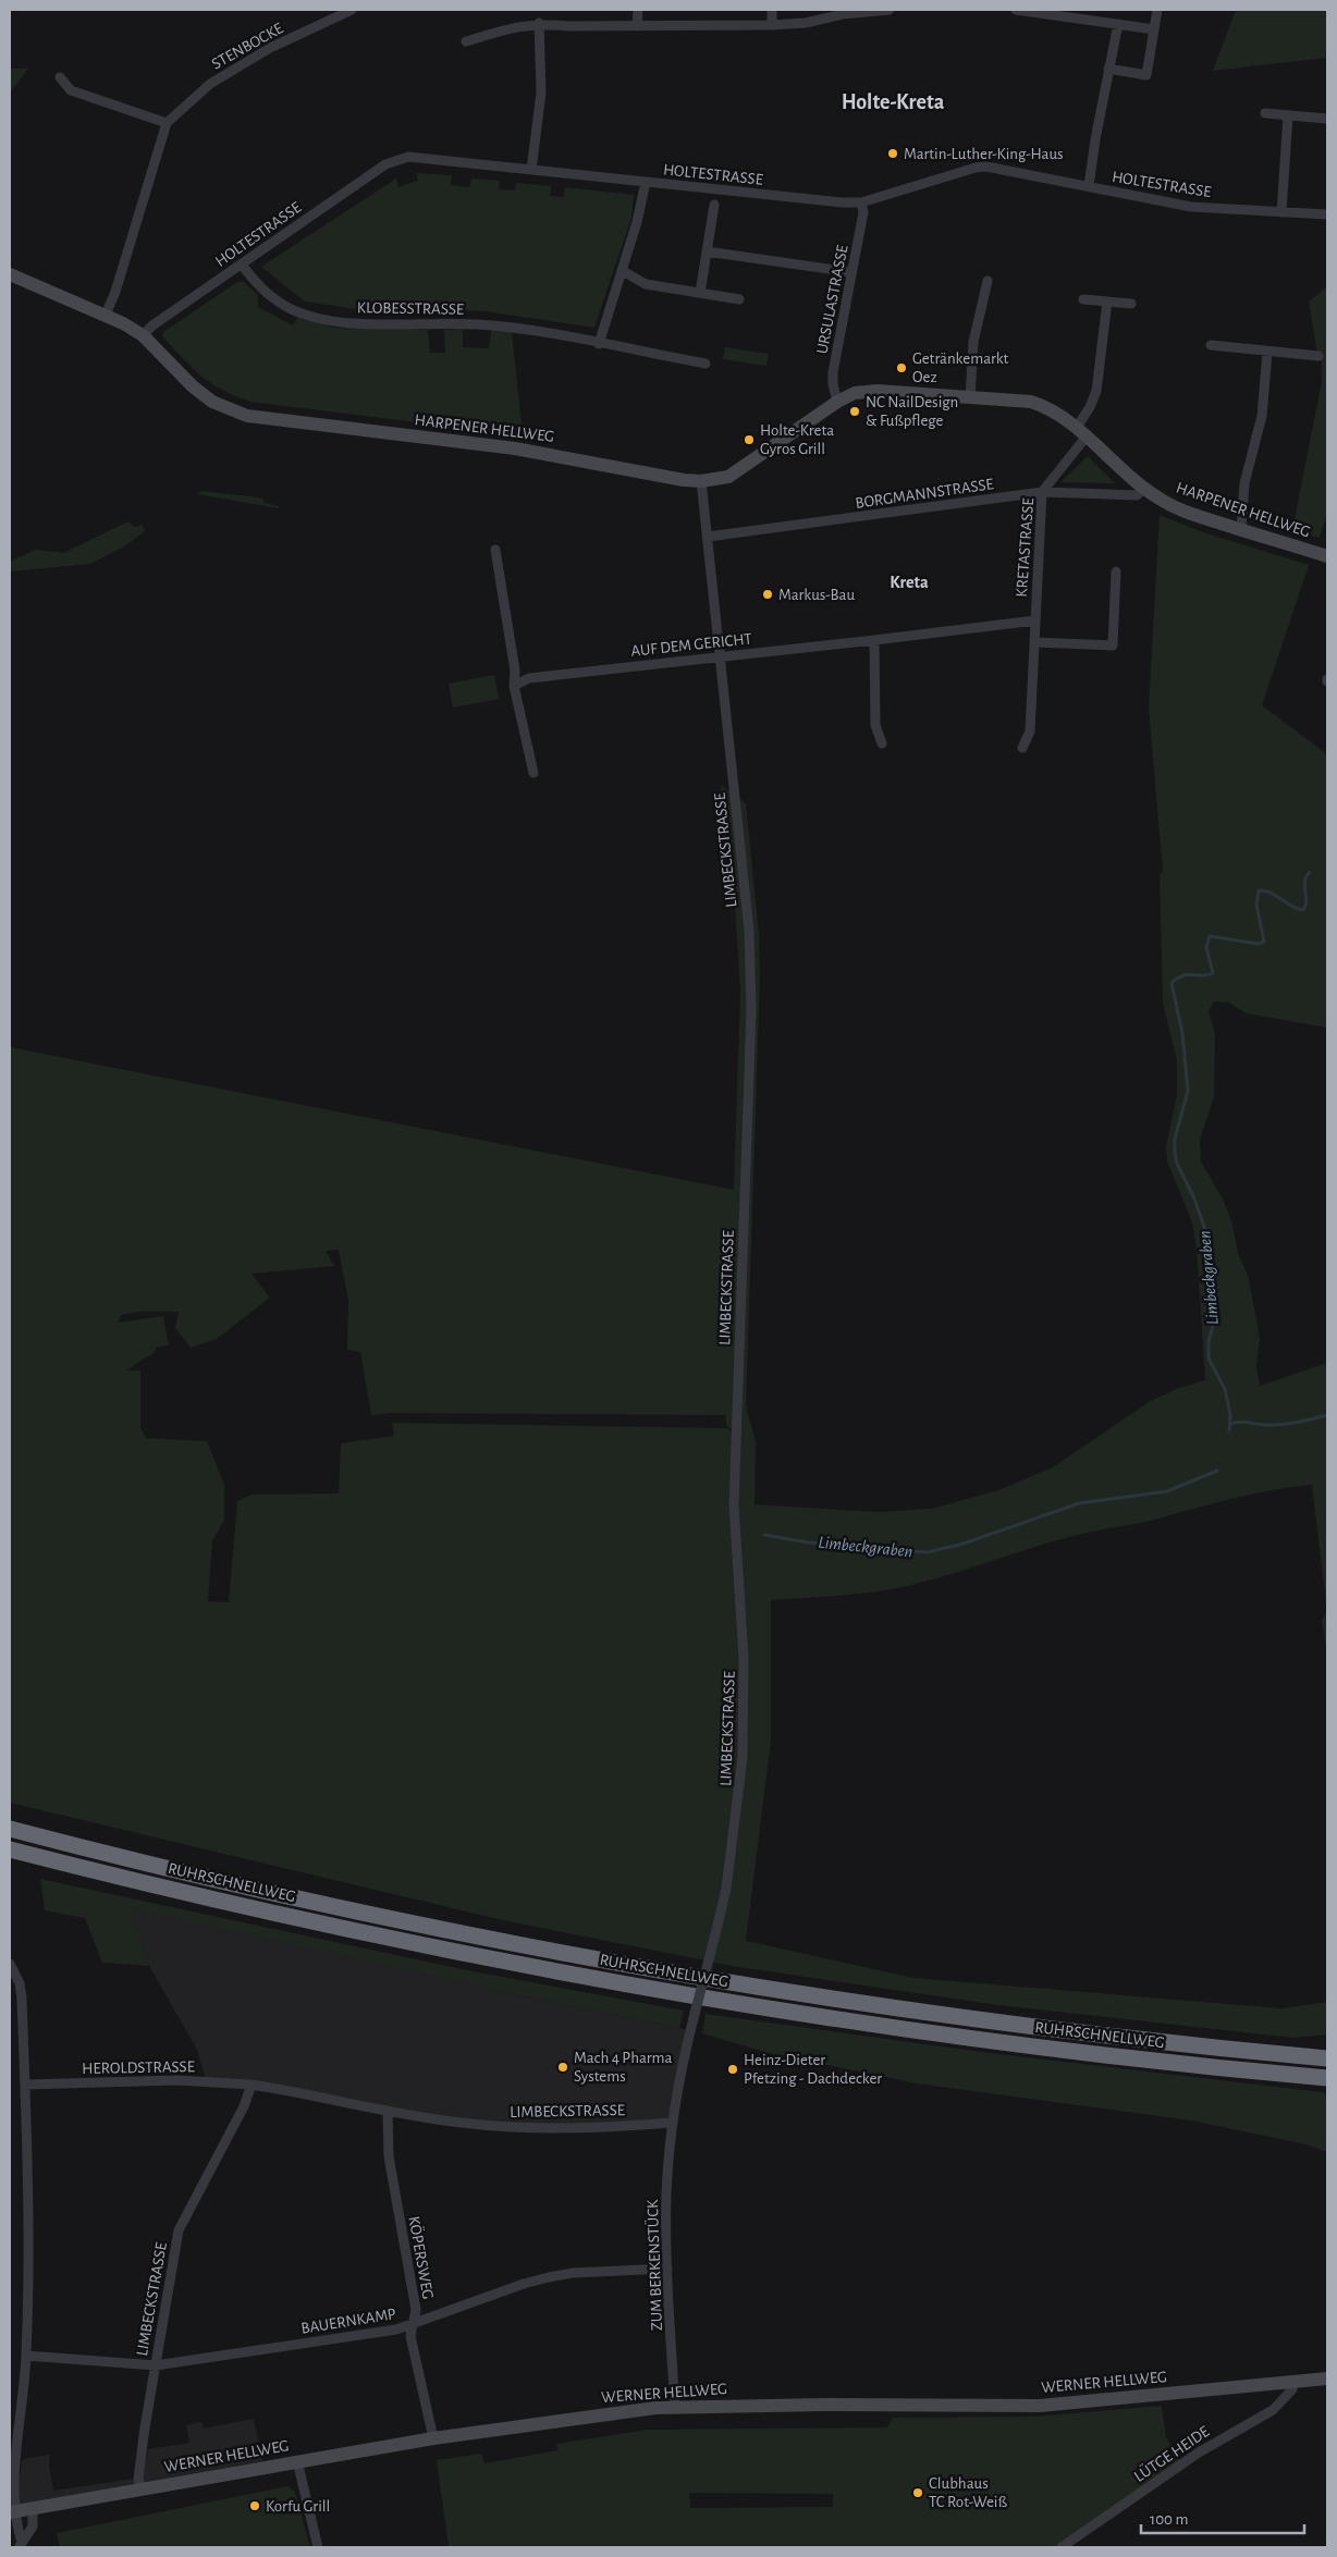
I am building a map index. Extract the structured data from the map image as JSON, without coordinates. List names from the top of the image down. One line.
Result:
{"streets":{"highway":["RUHRSCHNELLWEG"],"street":["STENBOCKE","HOLTESTRASSE","URSULASTRASSE","KLOBESSTRASSE","HARPENER HELLWEG","BORGMANNSTRASSE","KRETASTRASSE","AUF DEM GERICHT","LIMBECKSTRASSE","HEROLDSTRASSE","KÖPERSWEG","ZUM BERKENSTÜCK","BAUERNKAMP","WERNER HELLWEG","LÜTGE HEIDE"]},"crossings":[["HOLTESTRASSE","URSULASTRASSE"],["HOLTESTRASSE","KLOBESSTRASSE"],["HOLTESTRASSE","HARPENER HELLWEG"],["URSULASTRASSE","HARPENER HELLWEG"],["HARPENER HELLWEG","BORGMANNSTRASSE"],["HARPENER HELLWEG","KRETASTRASSE"],["HARPENER HELLWEG","LIMBECKSTRASSE"],["BORGMANNSTRASSE","KRETASTRASSE"],["BORGMANNSTRASSE","LIMBECKSTRASSE"],["KRETASTRASSE","AUF DEM GERICHT"],["AUF DEM GERICHT","LIMBECKSTRASSE"],["LIMBECKSTRASSE","HEROLDSTRASSE"],["LIMBECKSTRASSE","KÖPERSWEG"],["LIMBECKSTRASSE","ZUM BERKENSTÜCK"],["LIMBECKSTRASSE","BAUERNKAMP"],["LIMBECKSTRASSE","WERNER HELLWEG"],["KÖPERSWEG","BAUERNKAMP"],["KÖPERSWEG","WERNER HELLWEG"],["ZUM BERKENSTÜCK","BAUERNKAMP"],["ZUM BERKENSTÜCK","WERNER HELLWEG"],["WERNER HELLWEG","LÜTGE HEIDE"]],"districts":["Holte-Kreta","Kreta"],"water":["Limbeckgraben"],"places":["Martin-Luther-King-Haus","Getränkemarkt Oez","NC NailDesign & Fußpflege","Holte-Kreta Gyros Grill","Markus-Bau","Mach 4 Pharma Systems","Heinz-Dieter Pfetzing - Dachdecker","Clubhaus TC Rot-Weiß","Korfu Grill"],"scale_bar":"100 m"}
